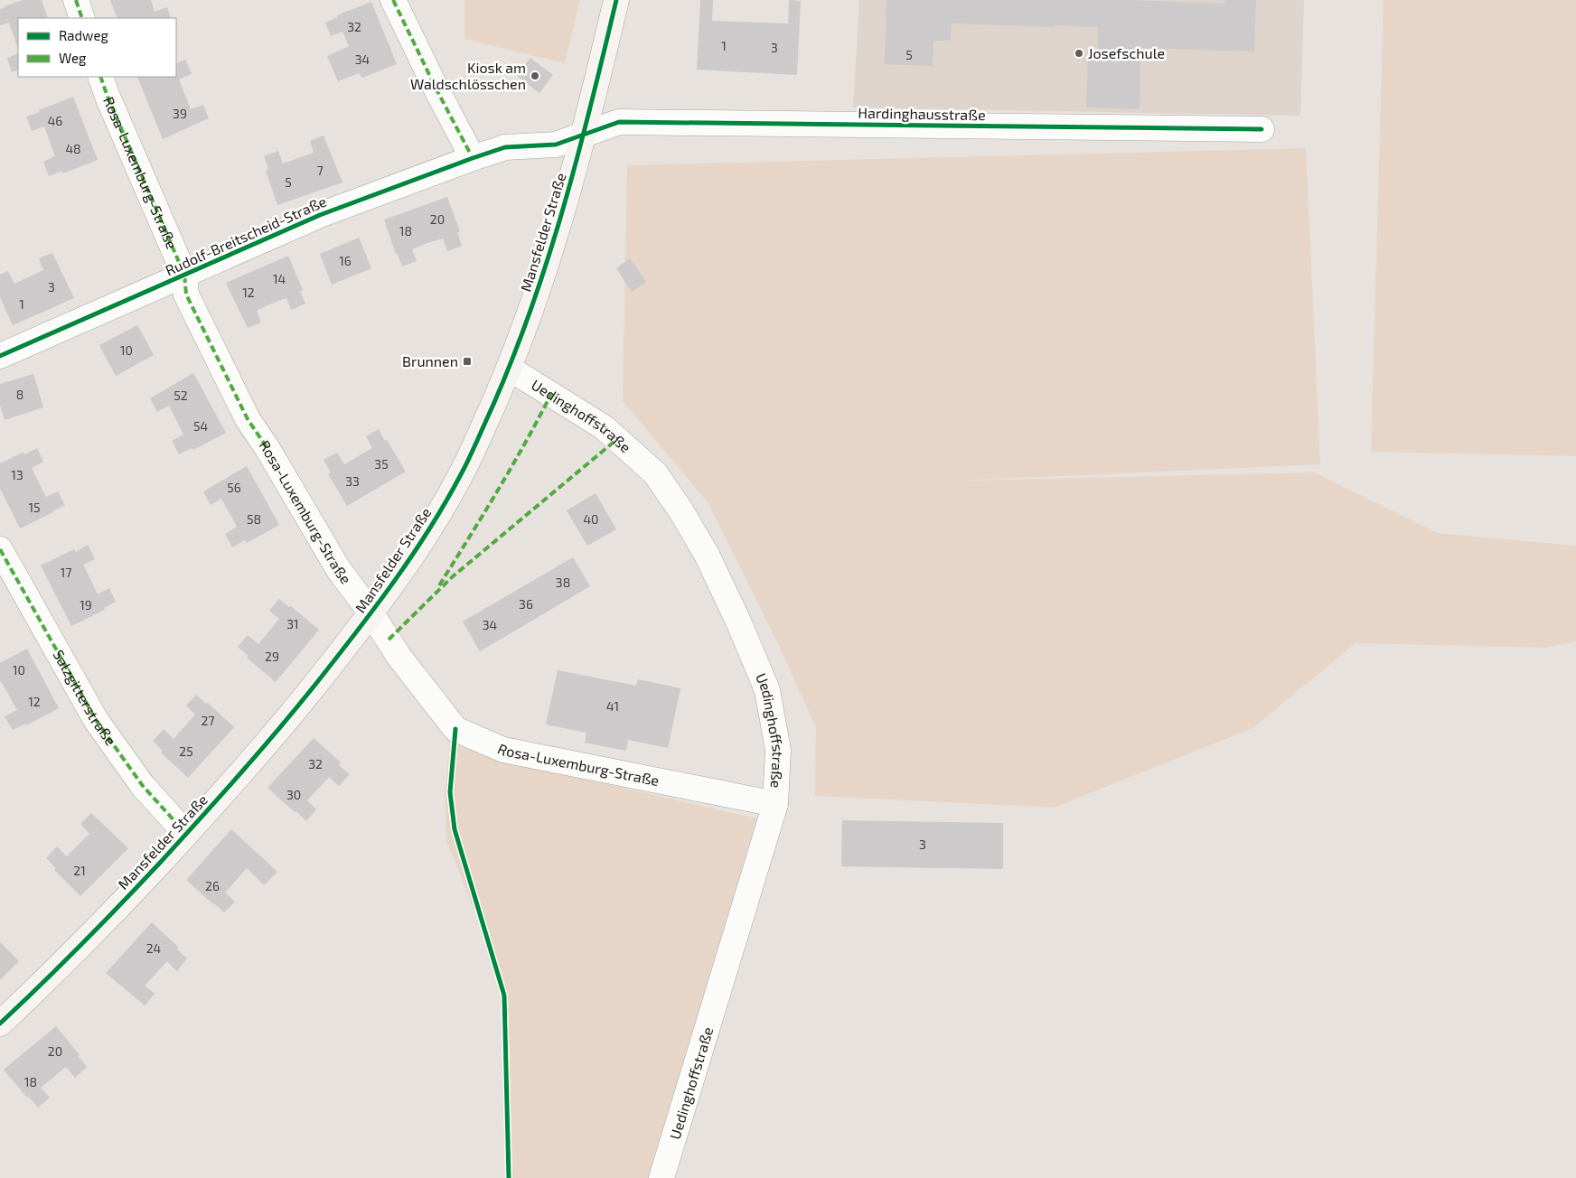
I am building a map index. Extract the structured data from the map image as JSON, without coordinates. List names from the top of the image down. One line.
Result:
{"streets":{"street":["Hardinghausstraße","Rosa-Luxemburg-Straße","Mansfelder Straße","Rudolf-Breitscheid-Straße","Uedinghoffstraße","Salzgitterstraße"]},"crossings":[["Hardinghausstraße","Mansfelder Straße"],["Hardinghausstraße","Rudolf-Breitscheid-Straße"],["Rosa-Luxemburg-Straße","Mansfelder Straße"],["Rosa-Luxemburg-Straße","Rudolf-Breitscheid-Straße"],["Rosa-Luxemburg-Straße","Uedinghoffstraße"],["Mansfelder Straße","Rudolf-Breitscheid-Straße"],["Mansfelder Straße","Uedinghoffstraße"],["Mansfelder Straße","Salzgitterstraße"]],"places":{"other":["Josefschule","Kiosk am Waldschlösschen"],"transit":["Brunnen"]},"house_numbers":["32","1","3","5","34","39","46","48","7","5","20","18","16","14","3","12","1","10","8","52","54","35","13","33","56","15","58","40","17","38","36","19","31","34","29","10","12","41","27","25","32","30","3","21","26","24","20","18"],"legend":["Radweg","Weg"]}
